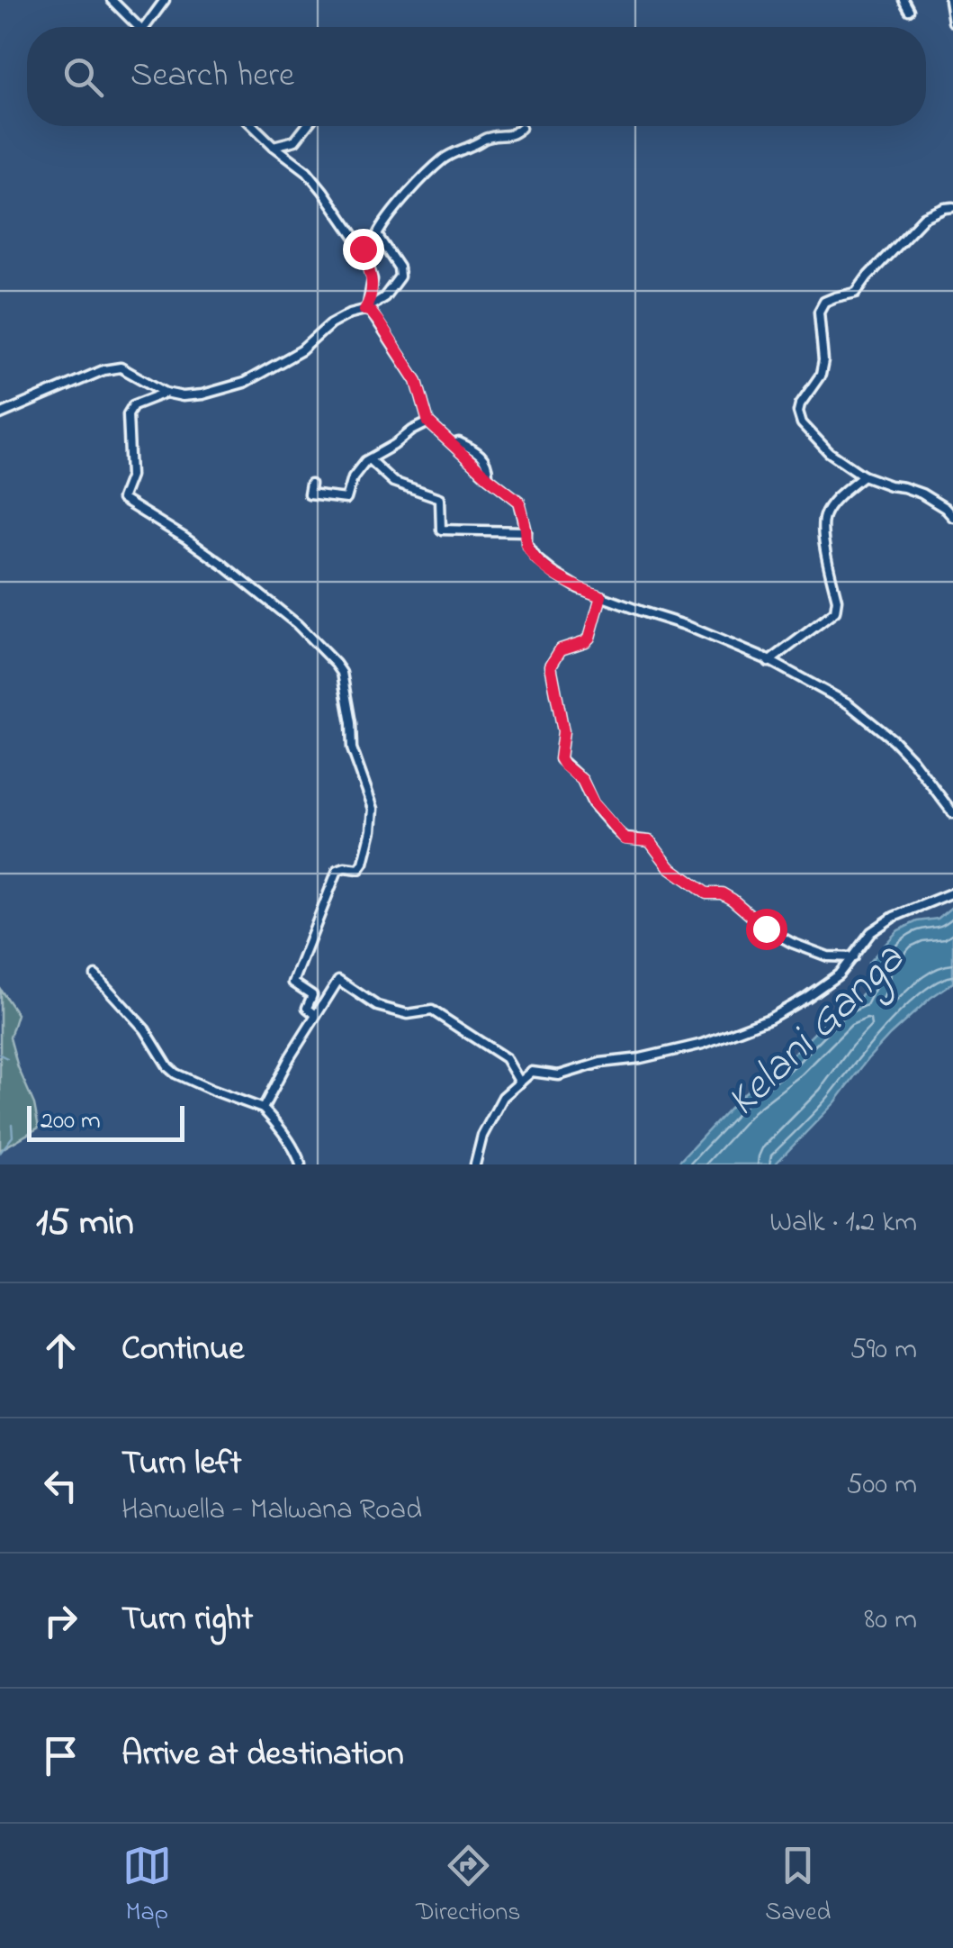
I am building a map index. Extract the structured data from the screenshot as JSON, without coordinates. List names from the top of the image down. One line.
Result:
{"water":["Kelani Ganga"],"scale_bar":"200 m","page":{"search":"Search here","scale":"200 m","heading":["15 min","Walk · 1.2 km"],"list":[["Continue","590 m"],["Turn left","Hanwella - Malwana Road","500 m"],["Turn right","80 m"],"Arrive at destination"],"nav":["Map","Directions","Saved"]}}
